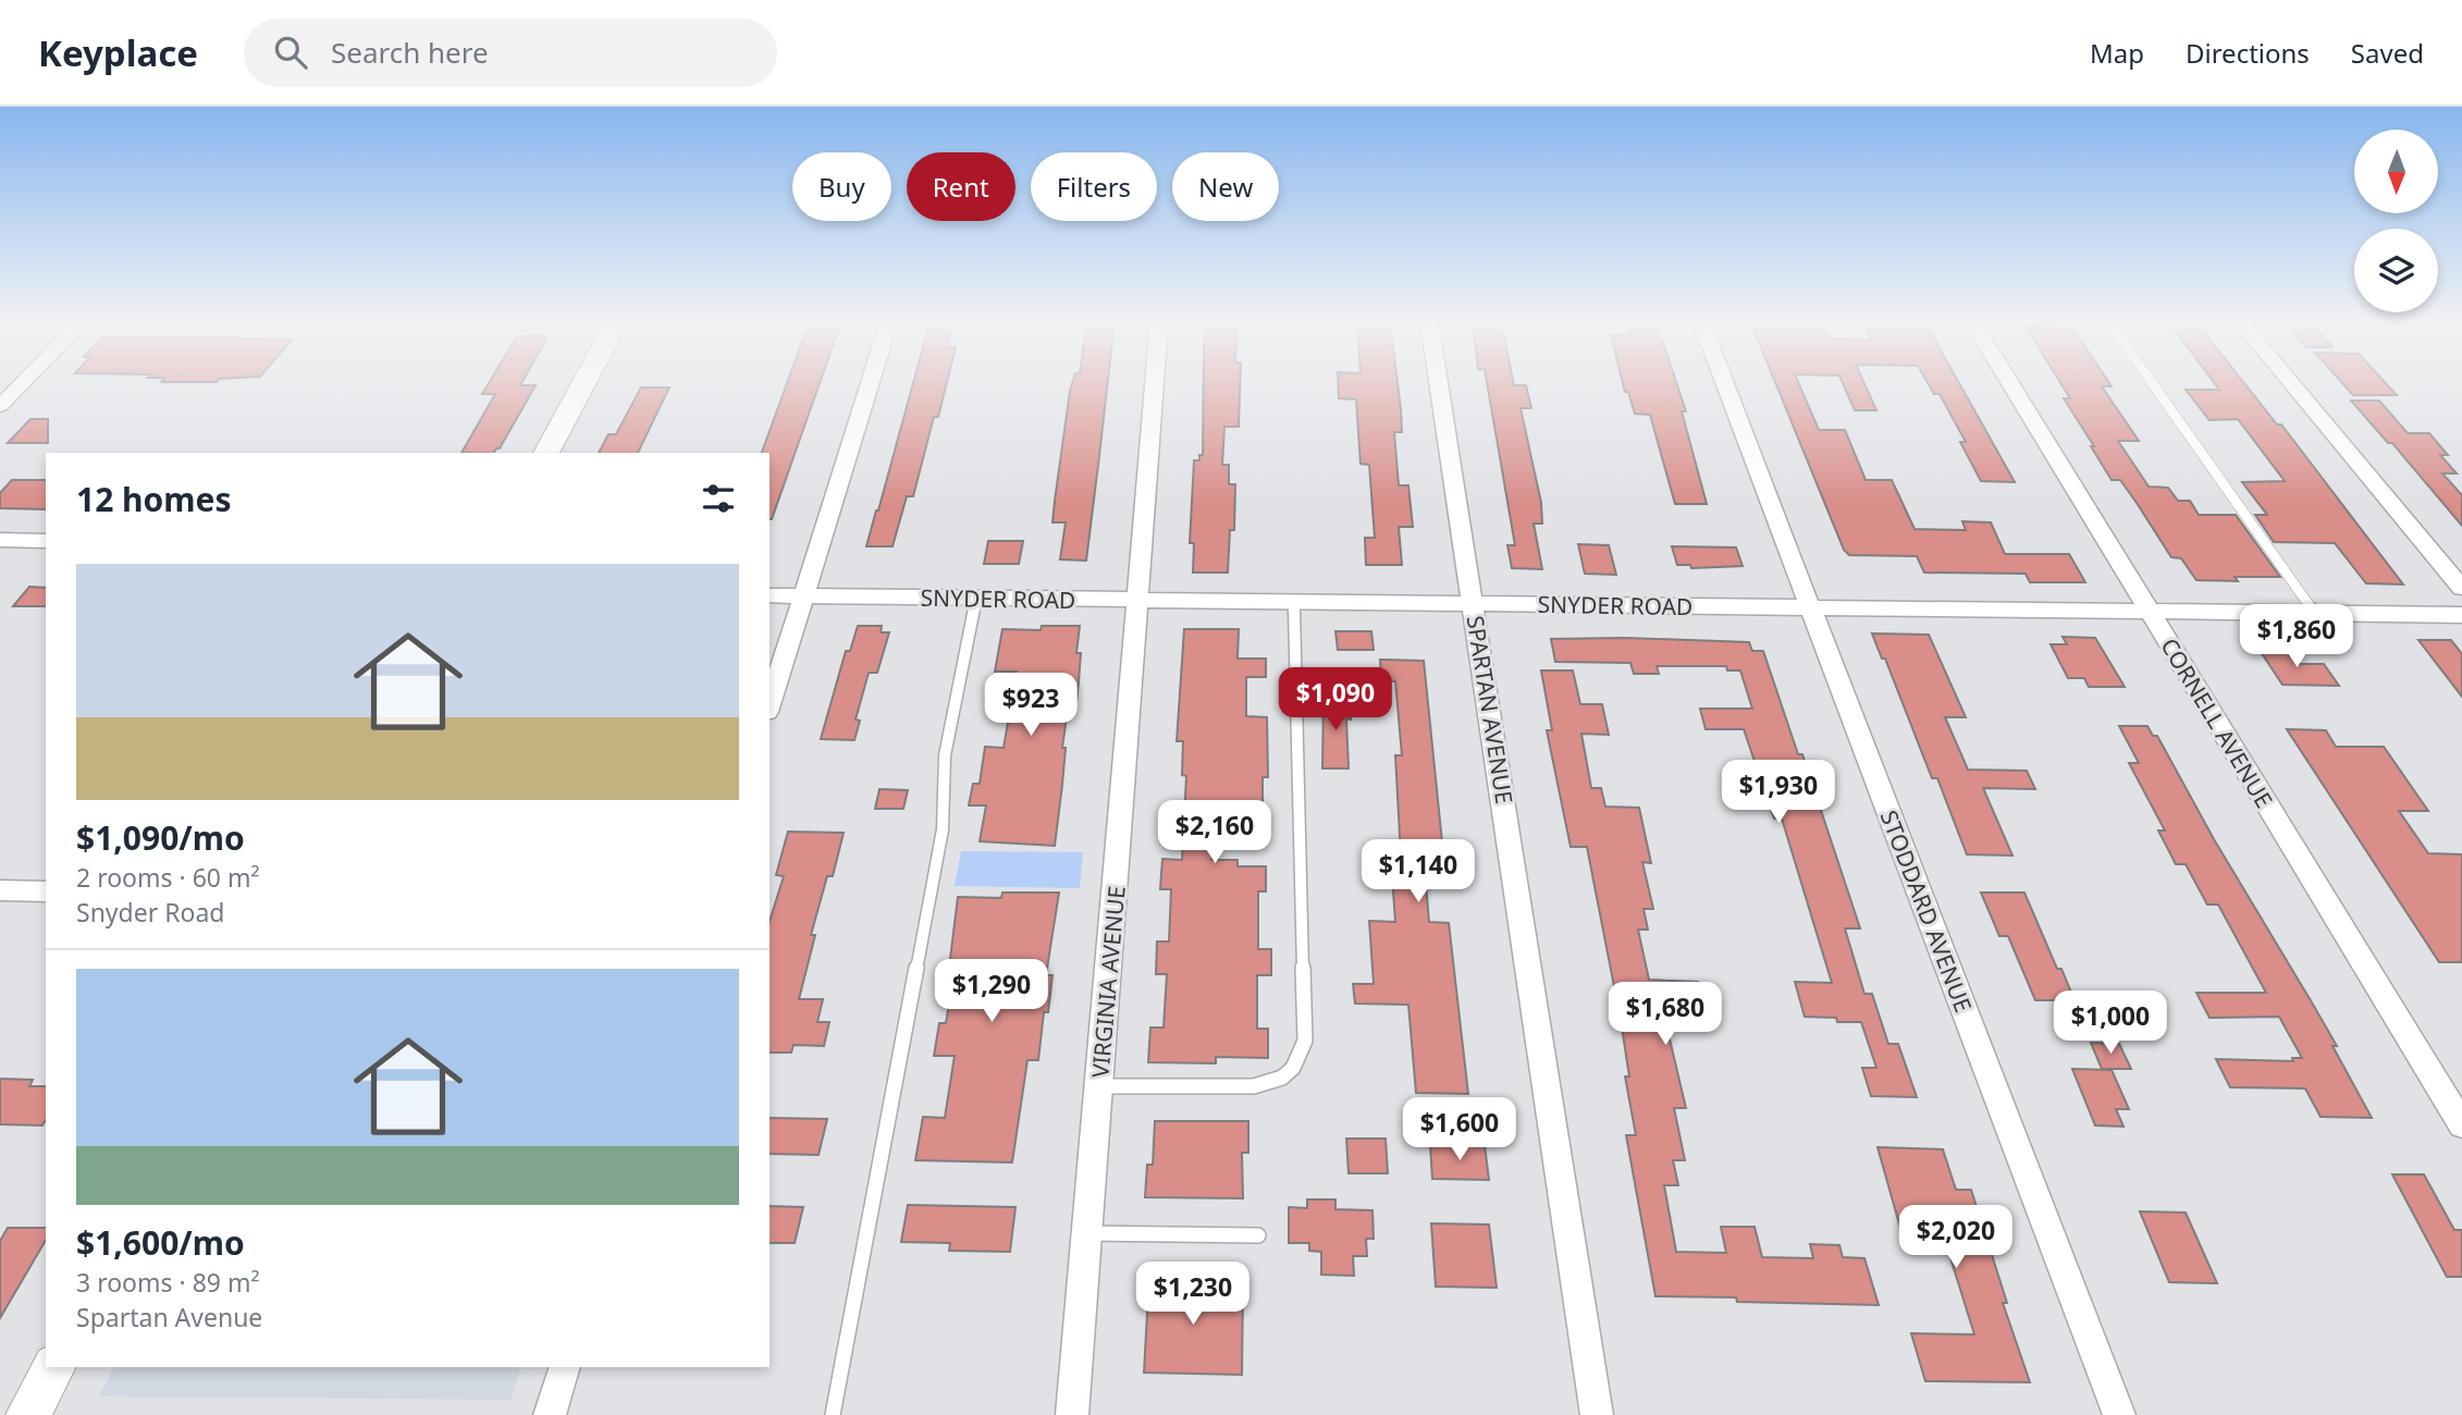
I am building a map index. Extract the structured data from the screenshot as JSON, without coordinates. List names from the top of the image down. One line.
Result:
{"streets":{"street":["SNYDER ROAD","SPARTAN AVENUE","CORNELL AVENUE","STODDARD AVENUE","VIRGINIA AVENUE"]},"crossings":[["SNYDER ROAD","SPARTAN AVENUE"],["SNYDER ROAD","CORNELL AVENUE"],["SNYDER ROAD","STODDARD AVENUE"],["SNYDER ROAD","VIRGINIA AVENUE"]],"north":"bottom","page":{"header":"Keyplace","search":"Search here","nav":["Map","Directions","Saved"],"chip":["Buy","Rent","Filters","New"],"heading":"12 homes","list":[{"name":"$1,090/mo","note":"2 rooms · 60 m² · Snyder Road"},{"name":"$1,600/mo","note":"3 rooms · 89 m² · Spartan Avenue"}],"price":["$1,860","$1,090","$923","$1,930","$2,160","$1,140","$1,290","$1,680","$1,000","$1,600","$2,020","$1,230"]}}
